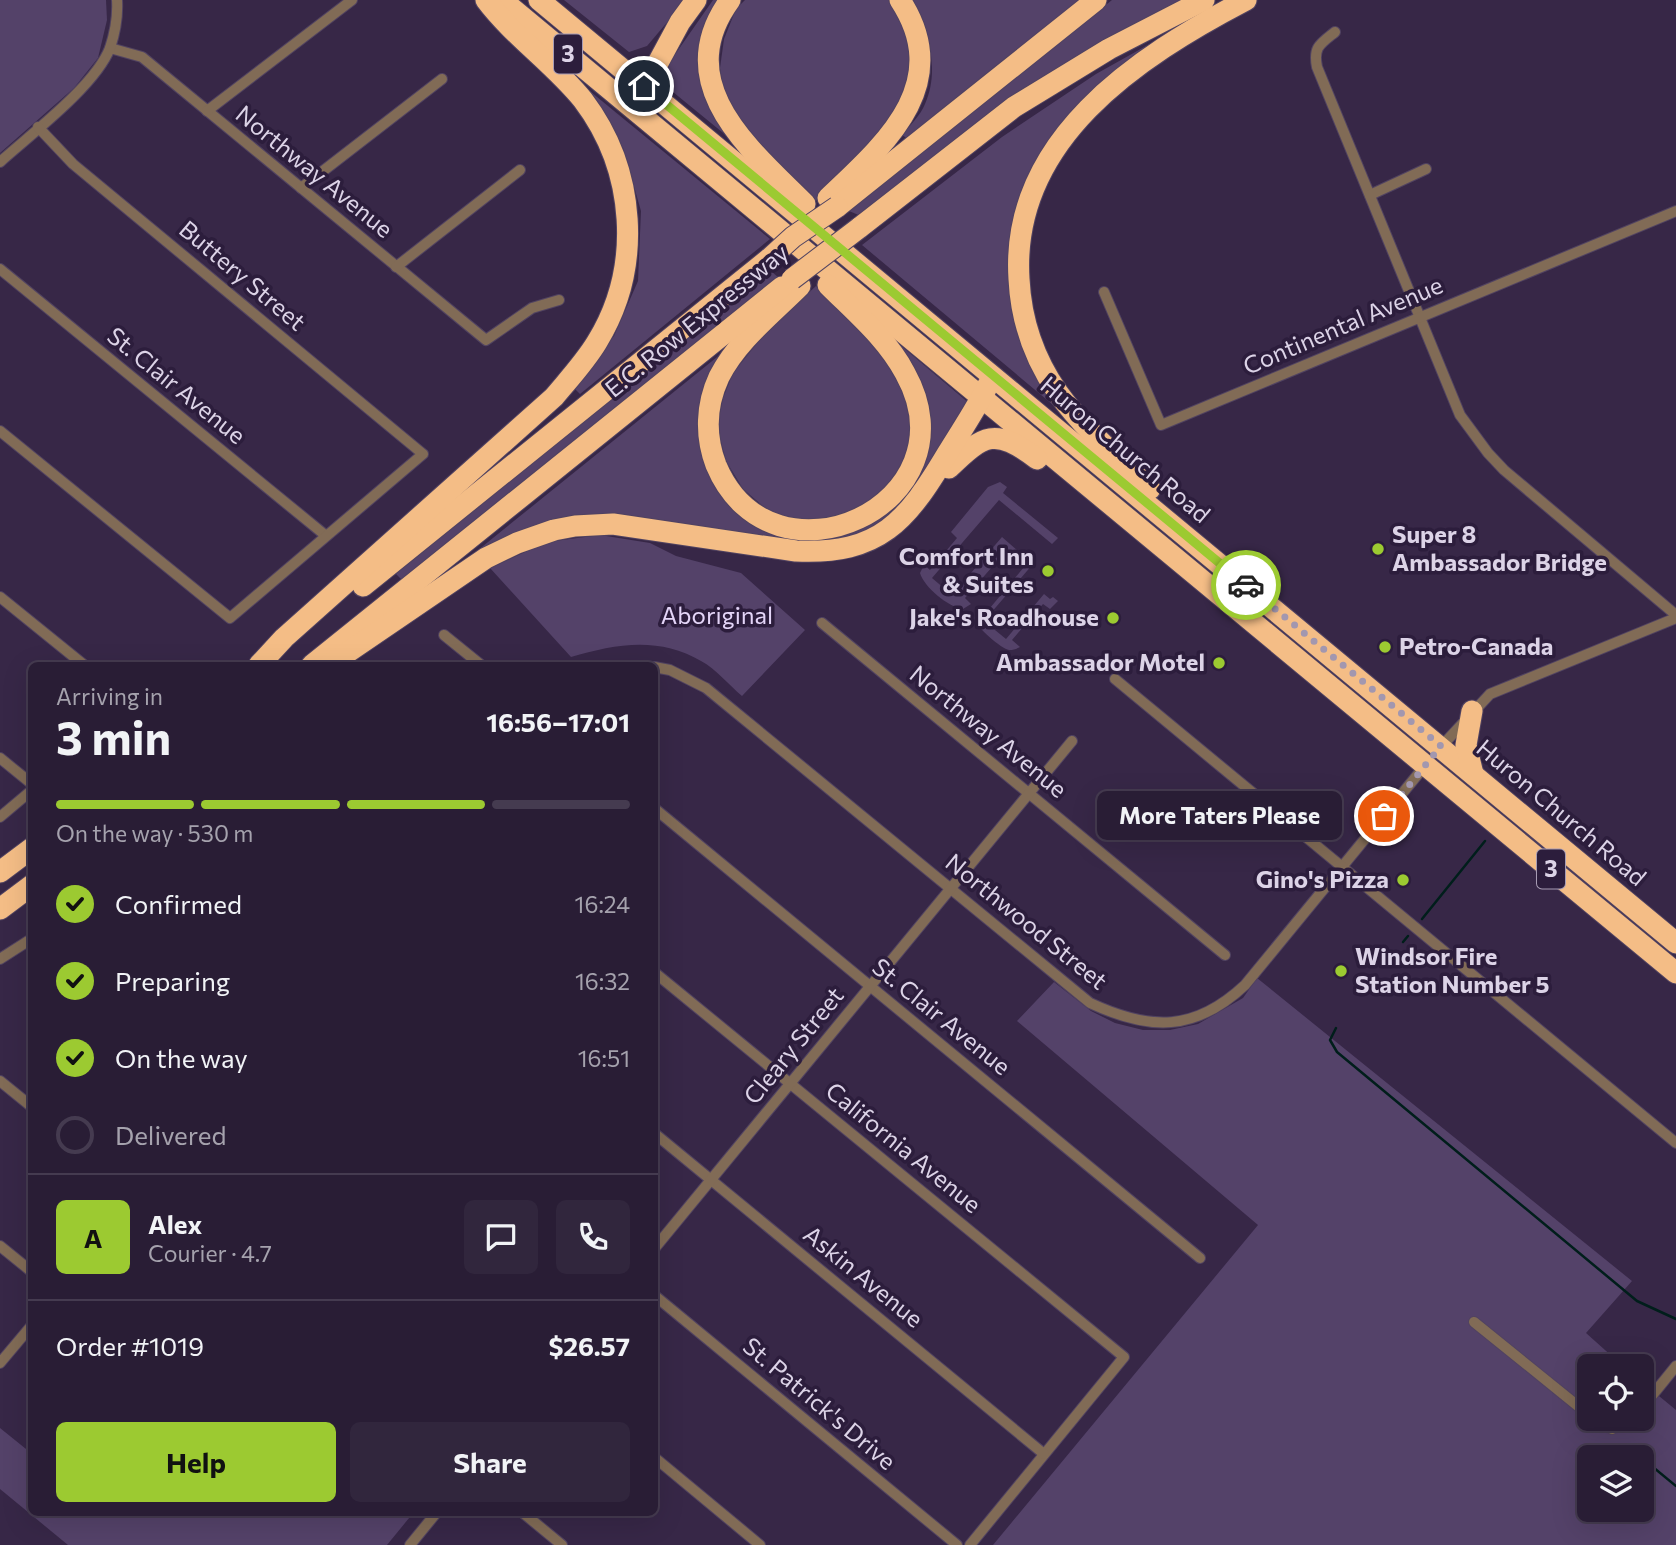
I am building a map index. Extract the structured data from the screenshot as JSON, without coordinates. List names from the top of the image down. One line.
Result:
{"streets":{"highway":["3","E.C. Row Expressway","Huron Church Road"],"street":["Northway Avenue","Buttery Street","Continental Avenue","St. Clair Avenue","Northwood Street","Cleary Street","California Avenue","Askin Avenue","St. Patrick's Drive"]},"crossings":[["Northway Avenue","Cleary Street"],["Buttery Street","St. Clair Avenue"],["E.C. Row Expressway","Huron Church Road"],["St. Clair Avenue","Cleary Street"],["Huron Church Road","Northwood Street"],["Northwood Street","Cleary Street"],["Cleary Street","California Avenue"],["Cleary Street","Askin Avenue"],["California Avenue","Askin Avenue"]],"parks":["Aboriginal"],"places":["Super 8 Ambassador Bridge","Comfort Inn & Suites","Jake's Roadhouse","Petro-Canada","Ambassador Motel","More Taters Please","Gino's Pizza","Windsor Fire Station Number 5"],"page":{"heading":["3 min","Arriving in","16:56–17:01"],"panel":["Alex","Courier · 4.7","Order #1019","$26.57"],"bar":"On the way · 530 m","bubble":"More Taters Please","list":[["Confirmed","16:24"],["Preparing","16:32"],["On the way","16:51"],"Delivered"],"round":"A","buttons":["Help","Share"]}}
